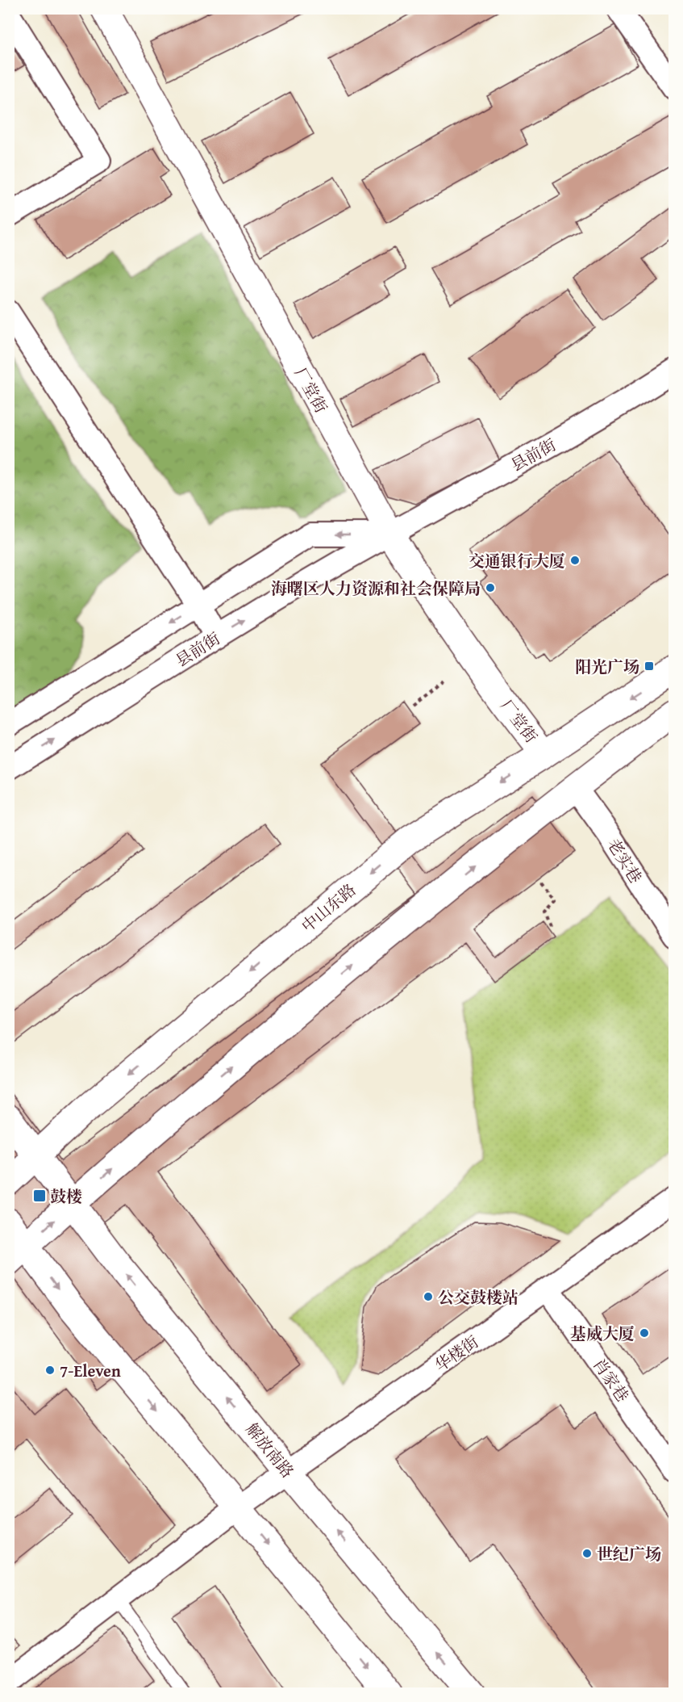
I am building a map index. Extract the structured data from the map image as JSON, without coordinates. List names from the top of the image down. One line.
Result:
{"streets":{"main road":["厂堂街","中山东路","解放南路"],"street":["县前街","老实巷","华楼街","肖家巷"]},"crossings":[["厂堂街","县前街"],["厂堂街","中山东路"],["中山东路","解放南路"],["华楼街","肖家巷"],["华楼街","解放南路"]],"places":{"other":["交通银行大厦","海曙区人力资源和社会保障局","公交鼓楼站","基威大厦","7-Eleven","世纪广场"],"transit":["阳光广场","鼓楼"]}}
